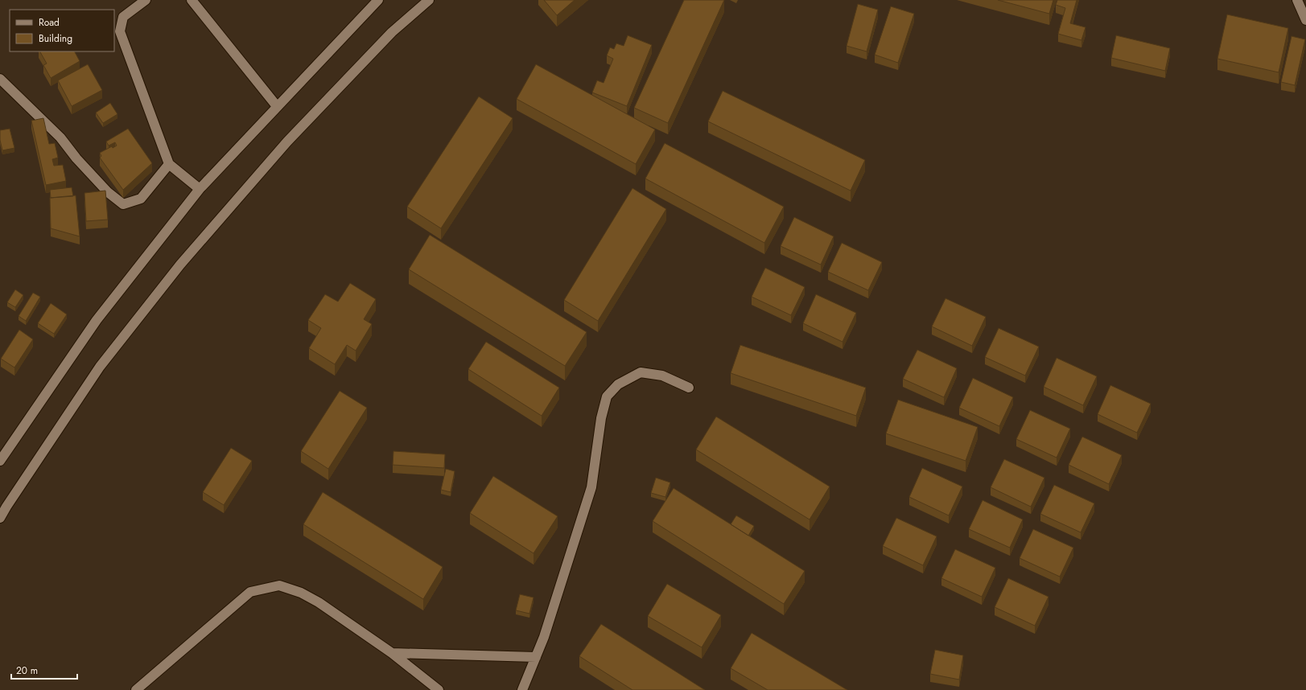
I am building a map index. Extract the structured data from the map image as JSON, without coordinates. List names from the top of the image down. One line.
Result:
{"legend":["Road","Building"],"scale_bar":"20 m"}
